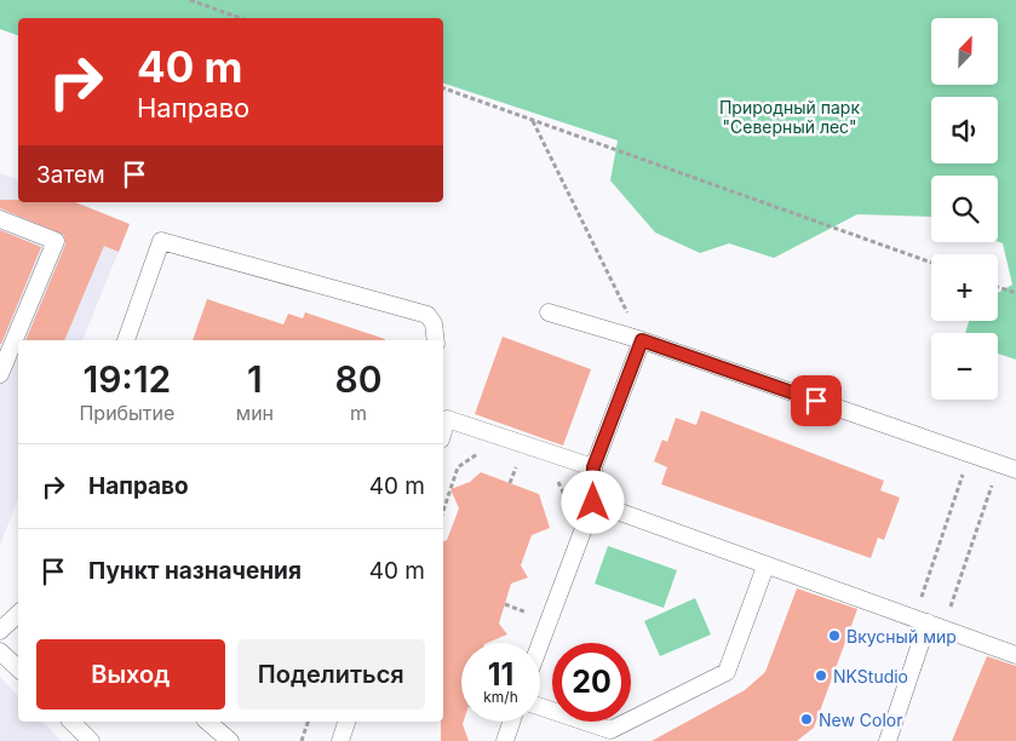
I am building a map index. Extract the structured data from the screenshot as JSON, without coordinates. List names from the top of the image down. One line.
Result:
{"parks":["Природный парк \"Северный лес\""],"places":["Вкусный мир","NKStudio","New Color"],"north":"top right","page":{"map_buttons":["+","−"],"turn":["40 m","Направо"],"then":"Затем","eta":["19:12","Прибытие","1","мин","80","m"],"list":[{"name":"Направо","value":"40 m"},{"name":"Пункт назначения","value":"40 m"}],"buttons":["Выход","Поделиться"],"speed":"11 km/h","limit":"20"}}
